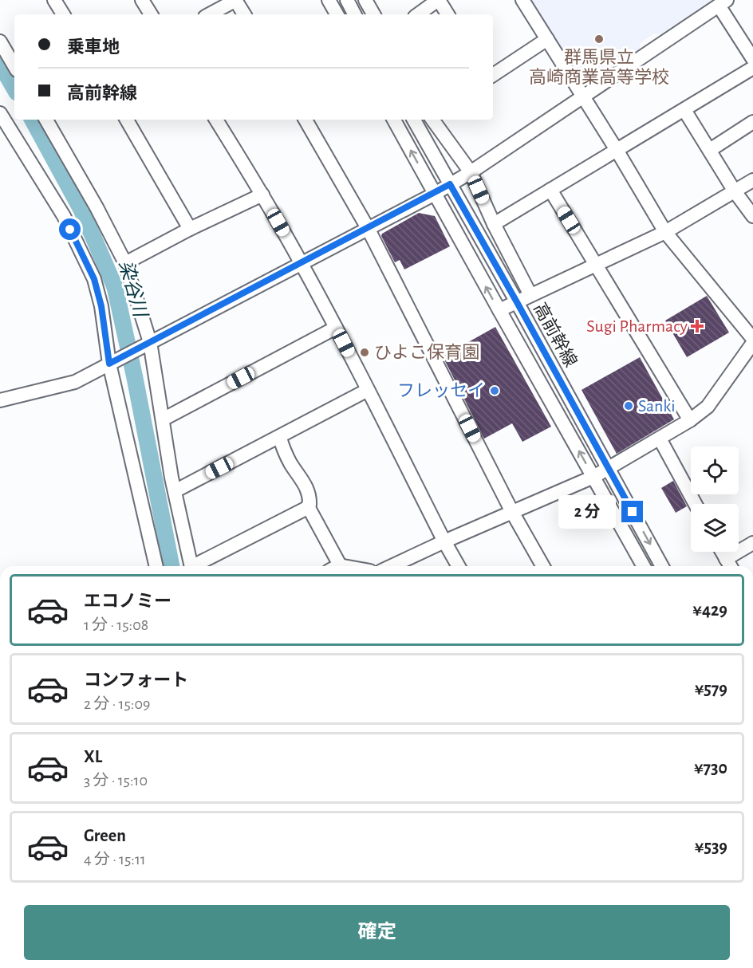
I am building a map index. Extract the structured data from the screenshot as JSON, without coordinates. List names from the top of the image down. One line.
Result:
{"streets":{"street":["高前幹線"]},"water":["染谷川"],"places":{"other":["群馬県立 高崎商業高等学校","ひよこ保育園","フレッセイ","Sanki"],"health":["Sugi Pharmacy"]},"page":{"banner":["乗車地","高前幹線"],"bubble":"2 分","list":[{"name":"エコノミー","note":"1 分 · 15:08","value":"¥429"},{"name":"コンフォート","note":"2 分 · 15:09","value":"¥579"},{"name":"XL","note":"3 分 · 15:10","value":"¥730"},{"name":"Green","note":"4 分 · 15:11","value":"¥539"}],"buttons":"確定"}}
